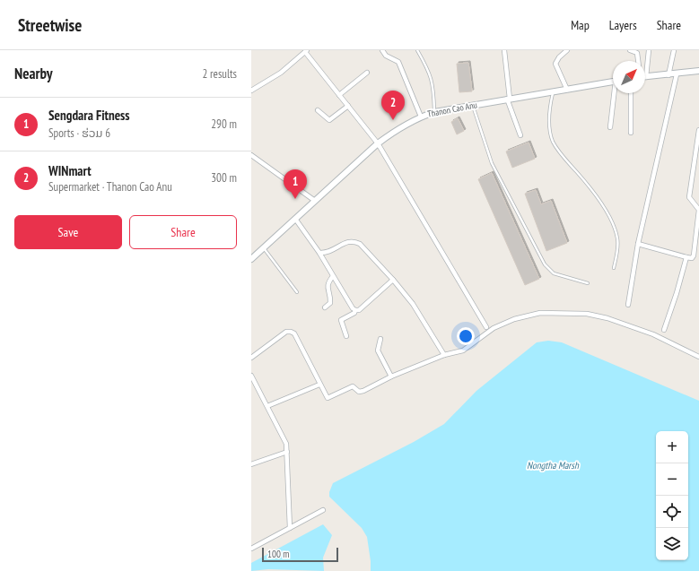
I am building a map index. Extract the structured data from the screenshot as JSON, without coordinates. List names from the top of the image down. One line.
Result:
{"streets":{"street":["Thanon Cao Anu"]},"water":["Nongtha Marsh"],"scale_bar":"100 m","north":"top right","page":{"header":"Streetwise","nav":["Map","Layers","Share"],"heading":["Nearby","2 results"],"pins":["2","1"],"list":[{"mark":"1","name":"Sengdara Fitness","note":"Sports · ຮ່ວມ 6","value":"290 m"},{"mark":"2","name":"WINmart","note":"Supermarket · Thanon Cao Anu","value":"300 m"}],"buttons":["Save","Share"],"map_buttons":["+","−"],"scale":"100 m"}}
